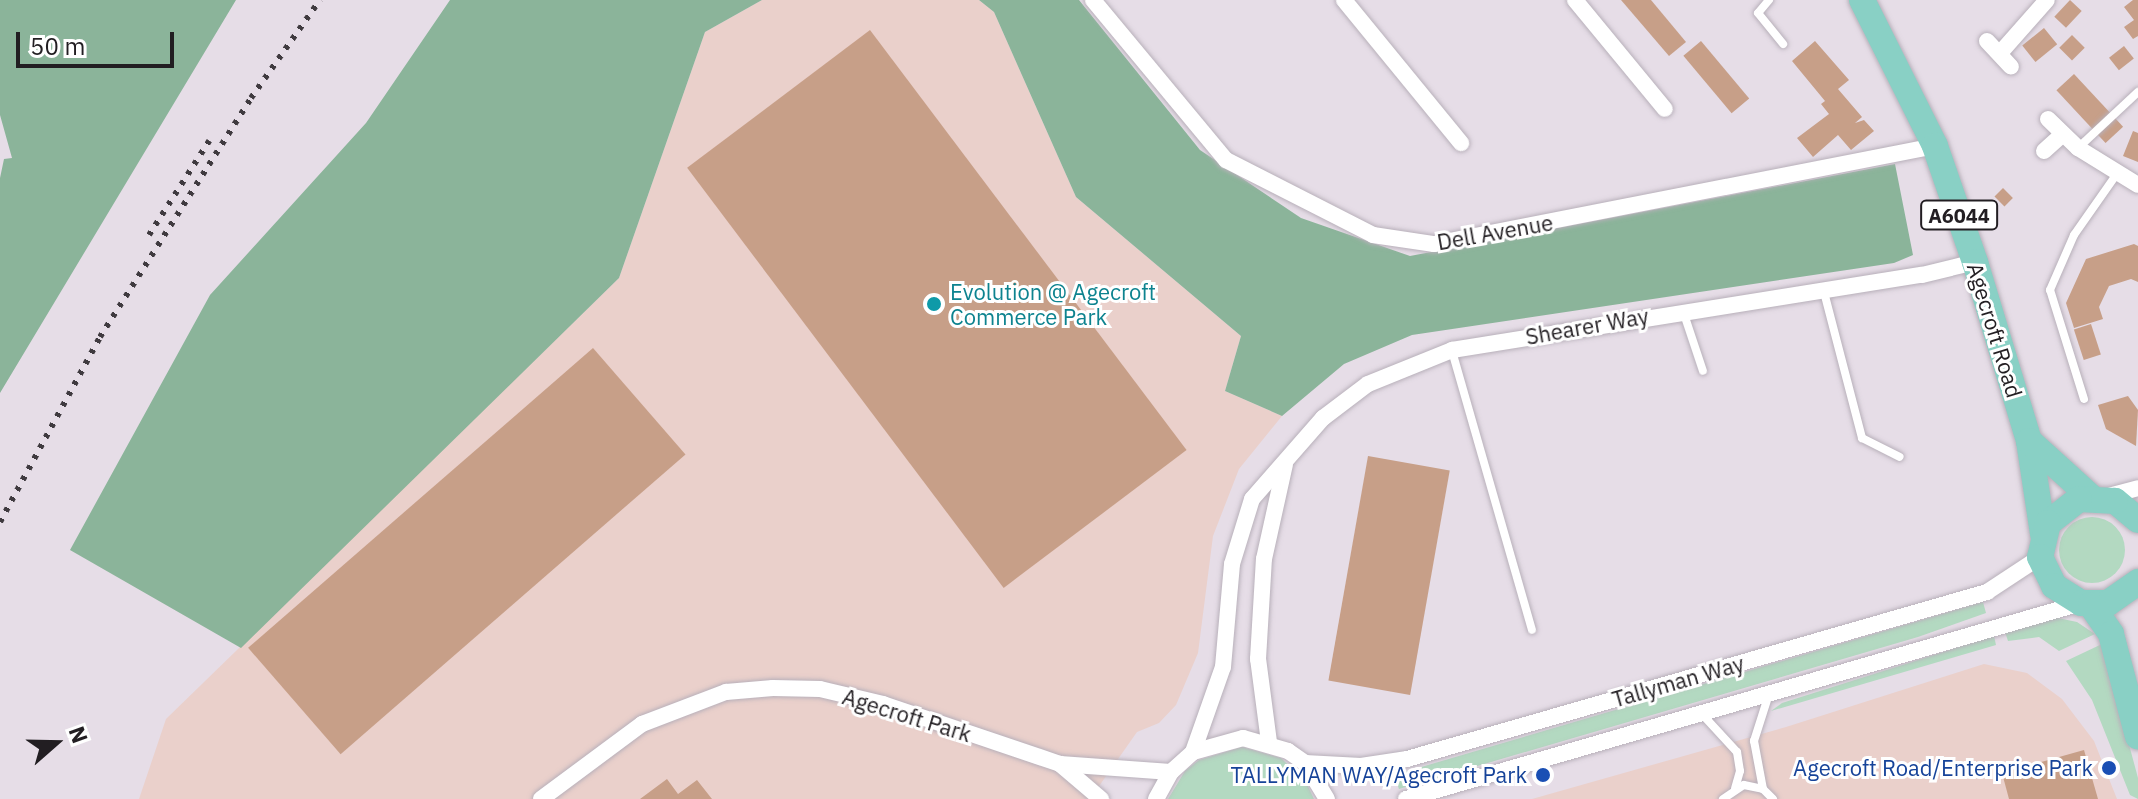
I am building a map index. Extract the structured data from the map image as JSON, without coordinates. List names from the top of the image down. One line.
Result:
{"streets":{"main road":["A6044","Agecroft Road"],"street":["Dell Avenue","Shearer Way","Tallyman Way","Agecroft Park"]},"crossings":[["Dell Avenue","Agecroft Road"],["Shearer Way","Agecroft Road"],["Agecroft Road","Tallyman Way"]],"places":["Evolution @ Agecroft Commerce Park","Agecroft Road/Enterprise Park","TALLYMAN WAY/Agecroft Park"],"scale_bar":"50 m","north":"right"}
